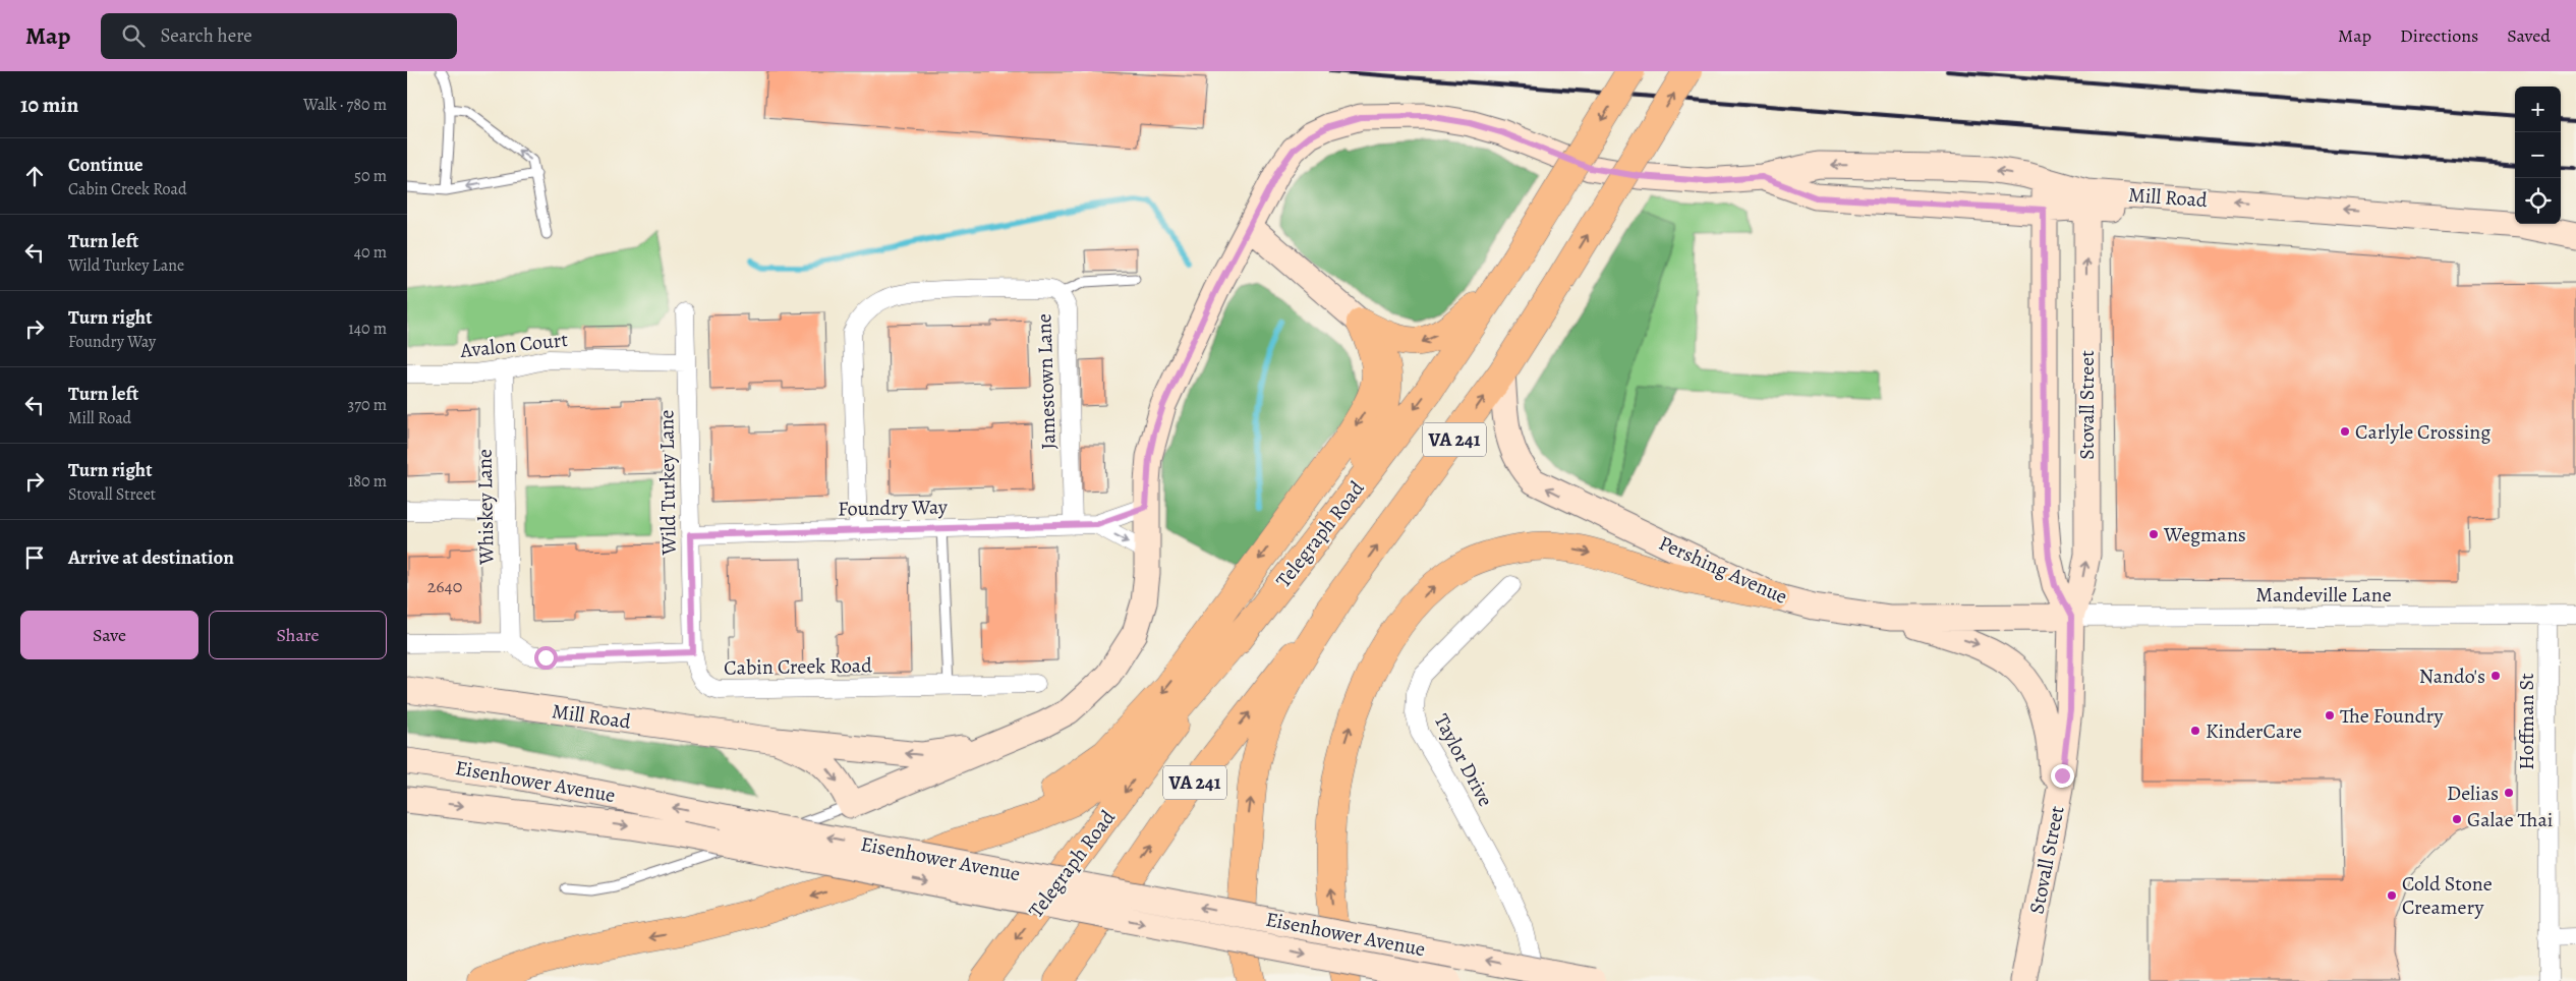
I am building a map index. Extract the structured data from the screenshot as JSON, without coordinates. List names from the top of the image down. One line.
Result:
{"streets":{"main road":["VA 241","Telegraph Road"],"street":["Mill Road","Avalon Court","Jamestown Lane","Stovall Street","Wild Turkey Lane","Whiskey Lane","Foundry Way","Pershing Avenue","Mandeville Lane","Cabin Creek Road","Hoffman St","Taylor Drive","Eisenhower Avenue"]},"crossings":[["Mill Road","Stovall Street"],["Mill Road","Foundry Way"],["Avalon Court","Wild Turkey Lane"],["Avalon Court","Whiskey Lane"],["Jamestown Lane","Foundry Way"],["Stovall Street","Pershing Avenue"],["Stovall Street","Mandeville Lane"],["VA 241","Pershing Avenue"],["Wild Turkey Lane","Foundry Way"],["Wild Turkey Lane","Cabin Creek Road"],["Pershing Avenue","Mandeville Lane"],["Mandeville Lane","Hoffman St"]],"one_way":["Pershing Avenue"],"places":["Carlyle Crossing","Wegmans","Nando's","The Foundry","KinderCare","Delias","Galae Thai","Cold Stone Creamery"],"house_numbers":["2640"],"page":{"header":"Map","search":"Search here","nav":["Map","Directions","Saved"],"heading":["10 min","Walk · 780 m"],"map_buttons":["+","−"],"list":[["Continue","Cabin Creek Road","50 m"],["Turn left","Wild Turkey Lane","40 m"],["Turn right","Foundry Way","140 m"],["Turn left","Mill Road","370 m"],["Turn right","Stovall Street","180 m"],"Arrive at destination"],"buttons":["Save","Share"]}}
